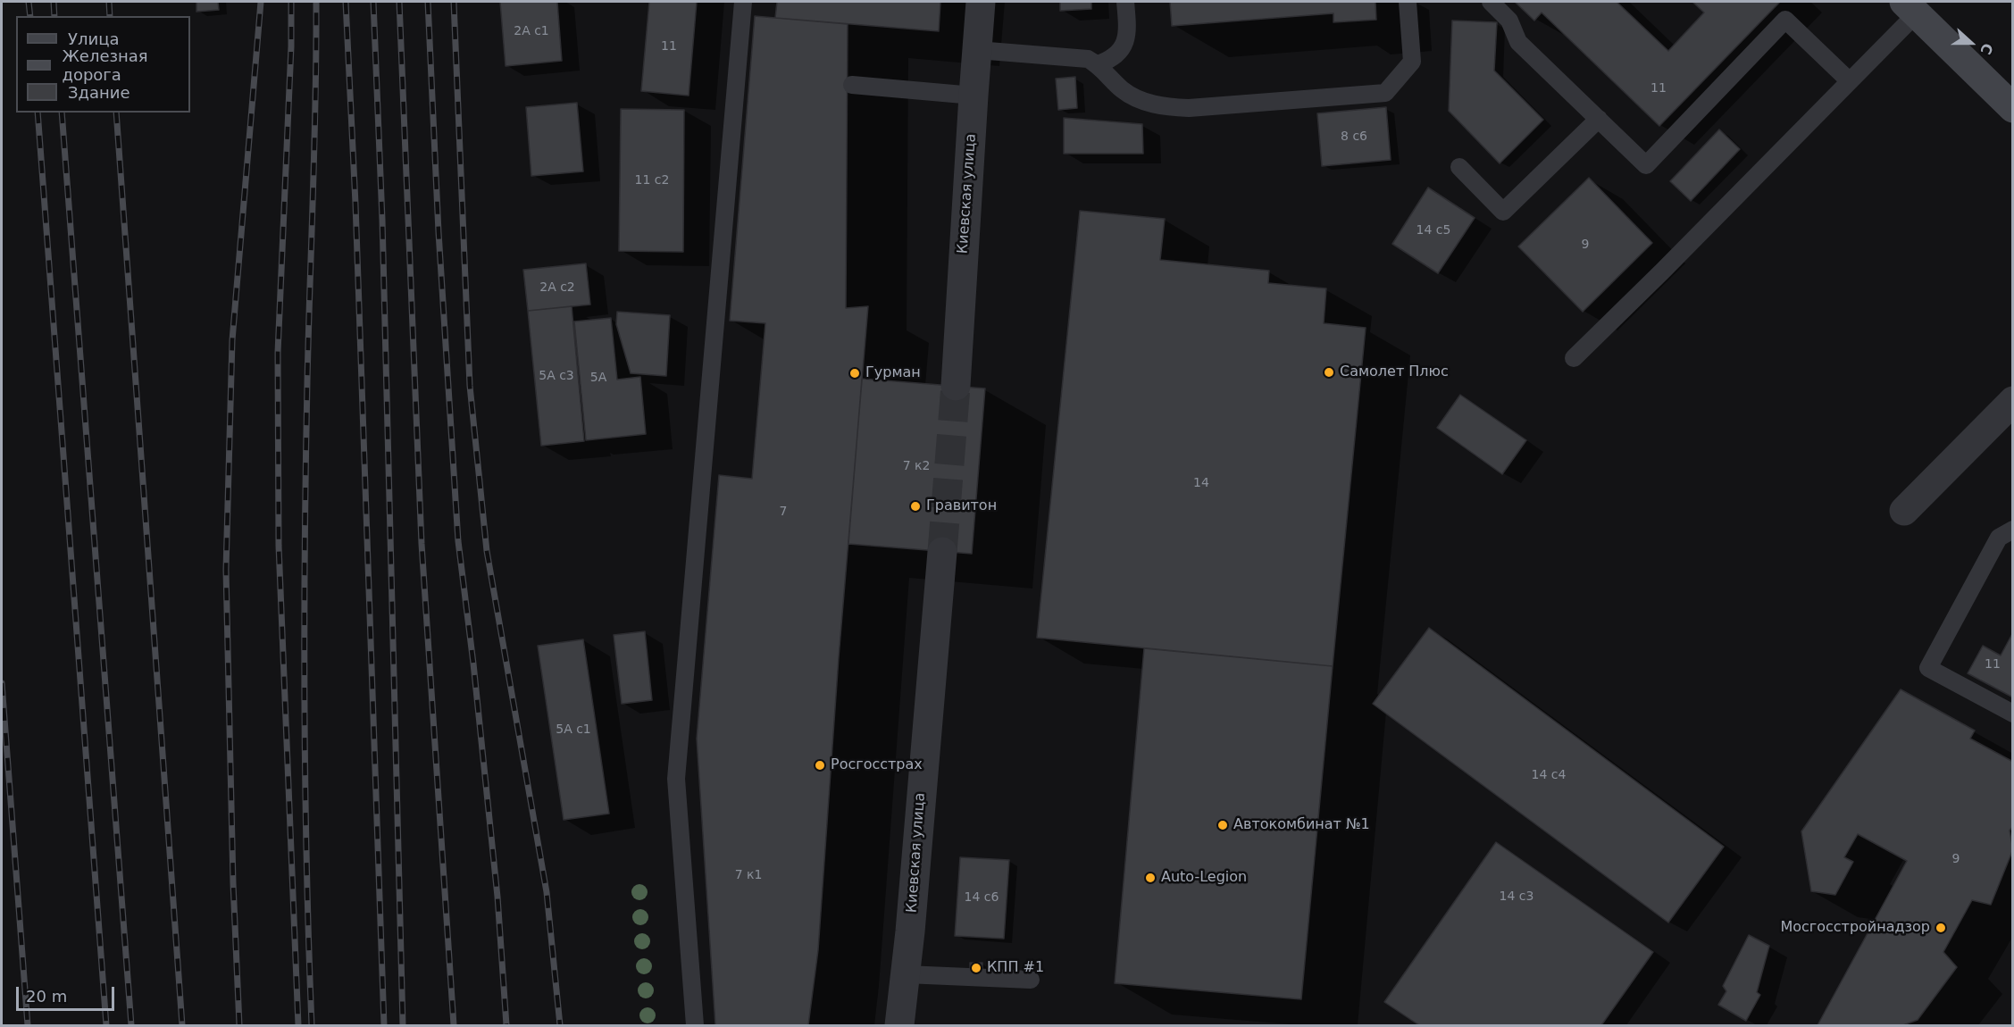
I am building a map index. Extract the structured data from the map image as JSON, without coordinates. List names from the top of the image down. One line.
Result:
{"streets":{"street":["Киевская улица"]},"places":["Самолет Плюс","Гурман","Гравитон","Росгосстрах","Автокомбинат №1","Auto-Legion","Мосгосстройнадзор","КПП #1"],"house_numbers":["2А с1","11","11","8 с6","11 с2","14 с5","9","2А с2","5А с3","5А","7 к2","14","7","11","5А с1","14 с4","9","7 к1","14 с3","14 с6"],"legend":["Улица","Железная дорога","Здание"],"scale_bar":"20 m","north":"right"}
